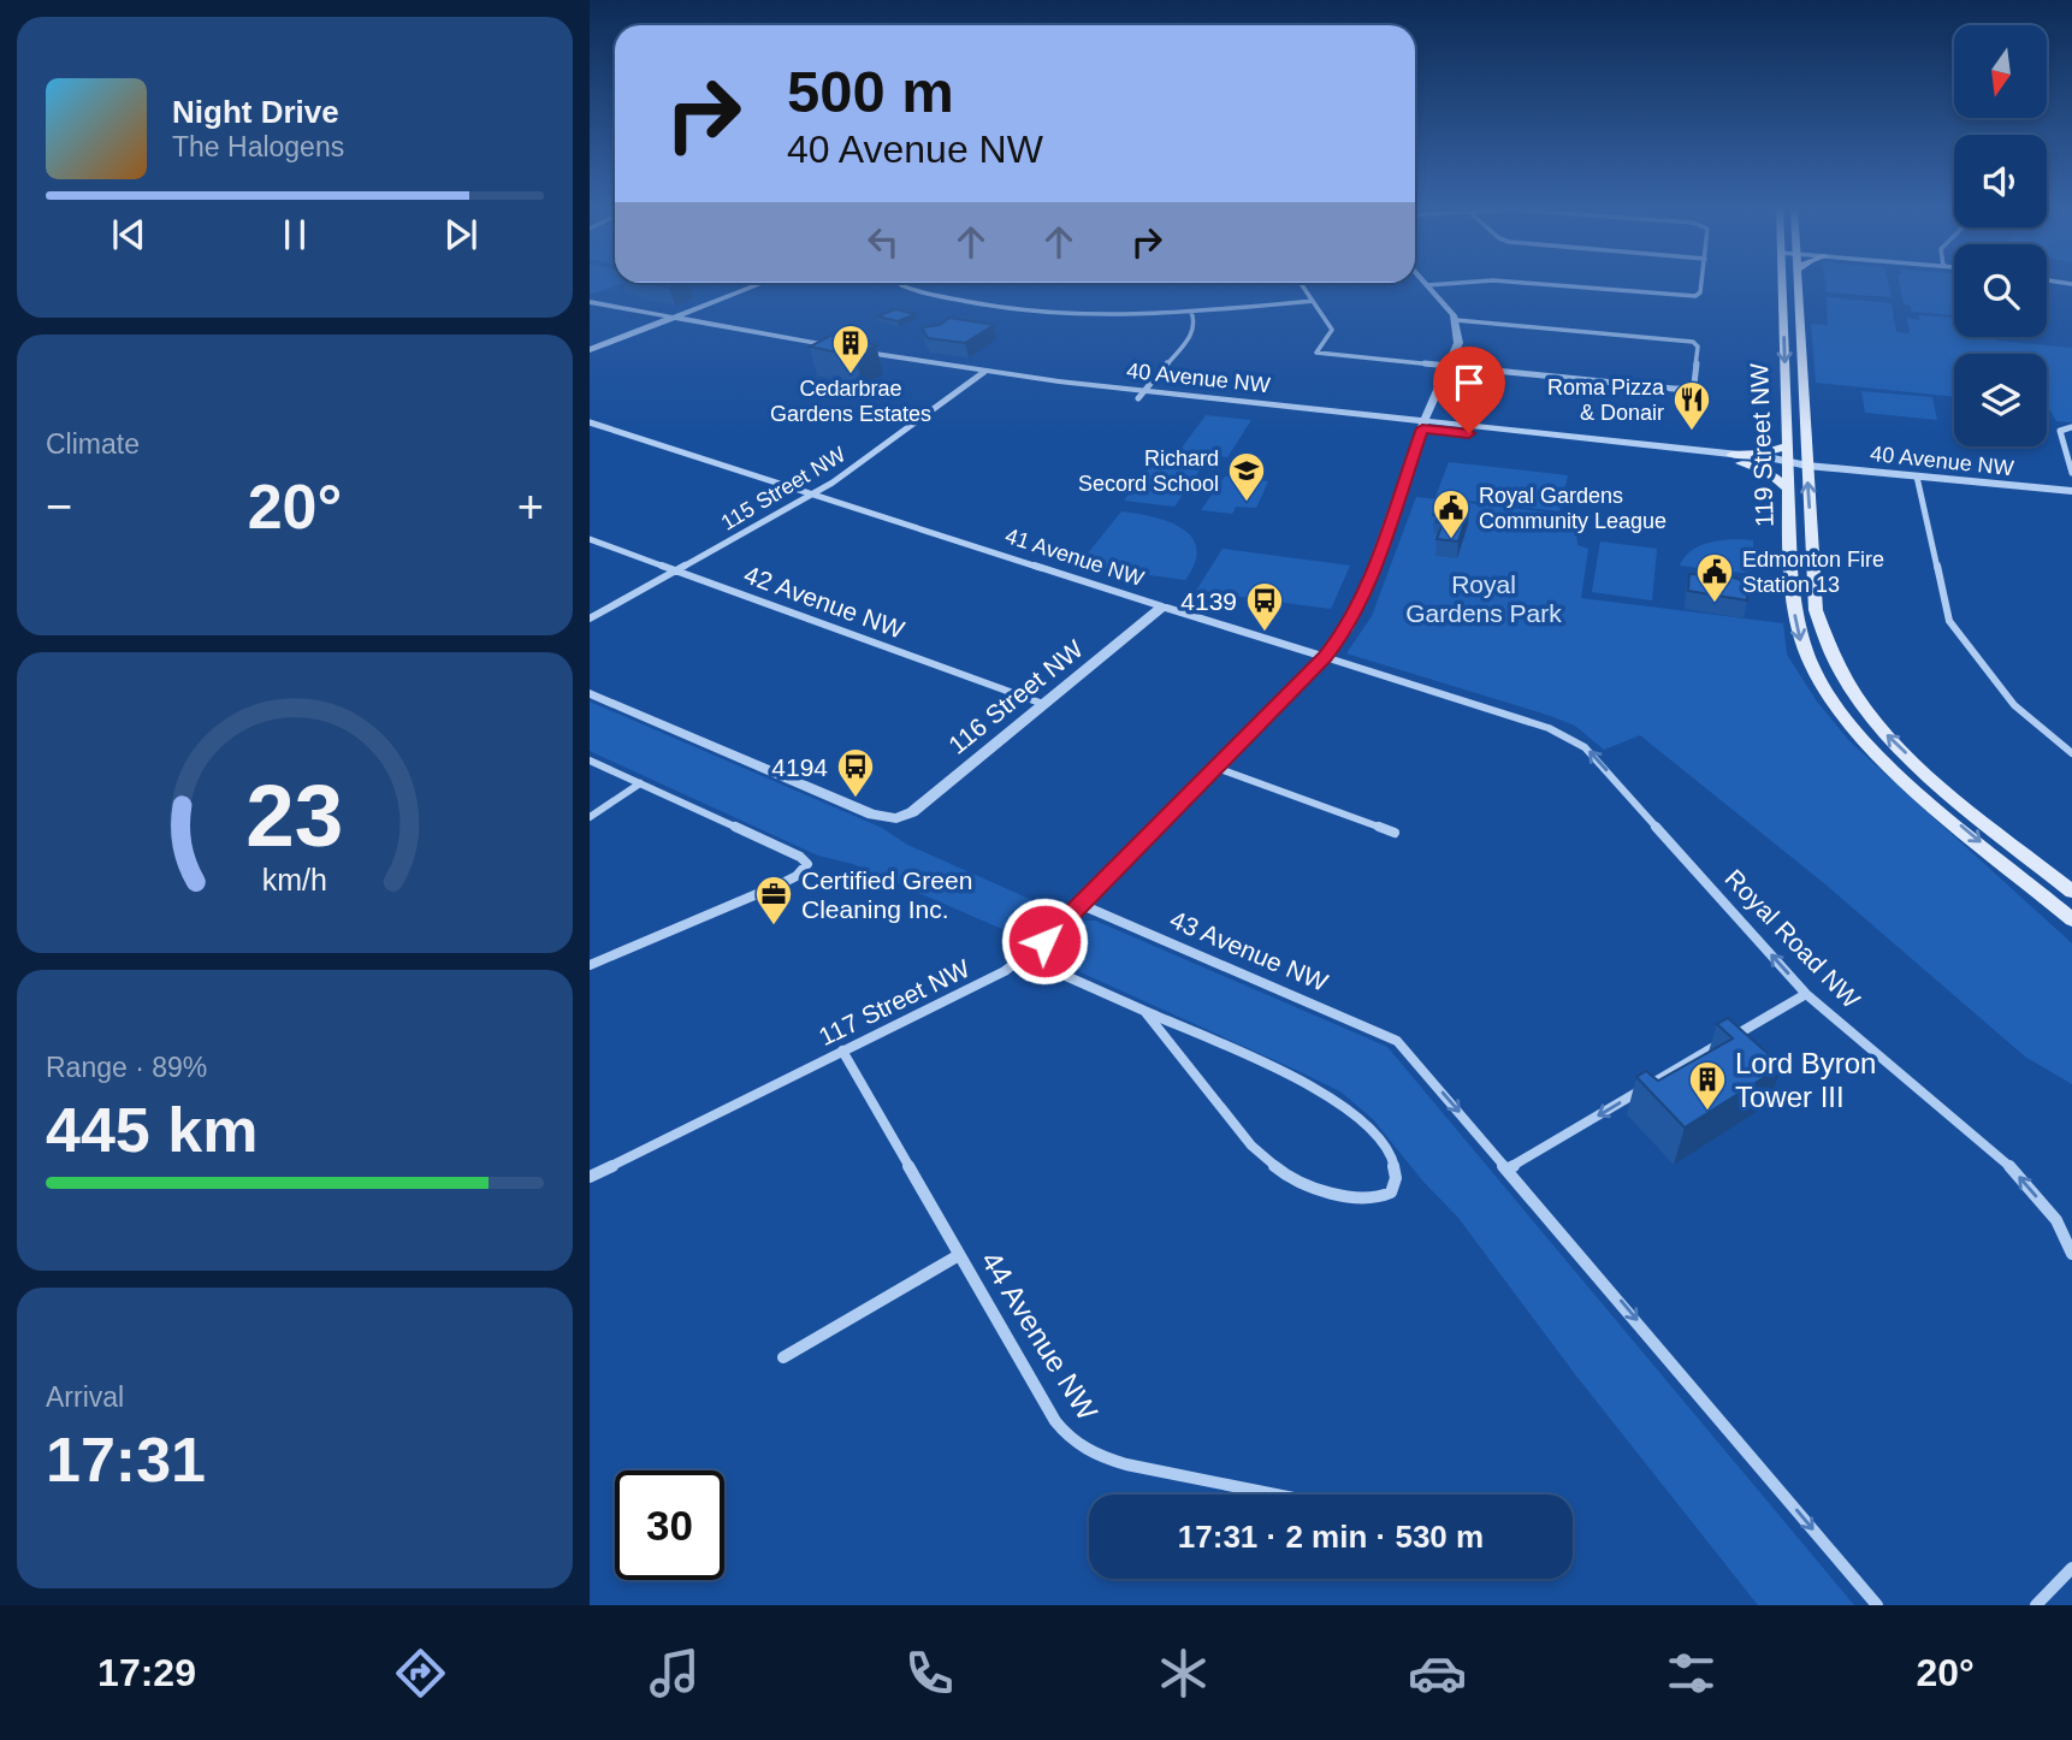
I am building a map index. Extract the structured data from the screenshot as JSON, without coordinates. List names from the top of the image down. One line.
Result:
{"streets":{"main road":["119 Street NW"],"street":["40 Avenue NW","115 Street NW","41 Avenue NW","42 Avenue NW","116 Street NW","Royal Road NW","43 Avenue NW","117 Street NW","44 Avenue NW"]},"crossings":[["40 Avenue NW","119 Street NW"],["40 Avenue NW","115 Street NW"],["40 Avenue NW","117 Street NW"],["115 Street NW","41 Avenue NW"],["115 Street NW","42 Avenue NW"],["41 Avenue NW","116 Street NW"],["41 Avenue NW","Royal Road NW"],["41 Avenue NW","117 Street NW"],["42 Avenue NW","116 Street NW"],["43 Avenue NW","117 Street NW"],["117 Street NW","44 Avenue NW"]],"one_way":["Royal Road NW","43 Avenue NW"],"parks":["Royal Gardens Park"],"places":{"building":["Cedarbrae Gardens Estates","Lord Byron Tower III"],"restaurant":["Roma Pizza & Donair"],"school or university":["Richard Secord School"],"public building":["Royal Gardens Community League","Edmonton Fire Station 13"],"bus stop":["4139","4194"],"office":["Certified Green Cleaning Inc."]},"north":"bottom","page":{"turn":["500 m","40 Avenue NW"],"song":["Night Drive","The Halogens"],"tile":["Climate",["Range · 89%","445 km"],["Arrival","17:31"]],"heat":["−","20°","+"],"limit":"30","trip":"17:31 · 2 min · 530 m","tabs":["17:29","20°"],"gauge":["23","km/h"]}}
